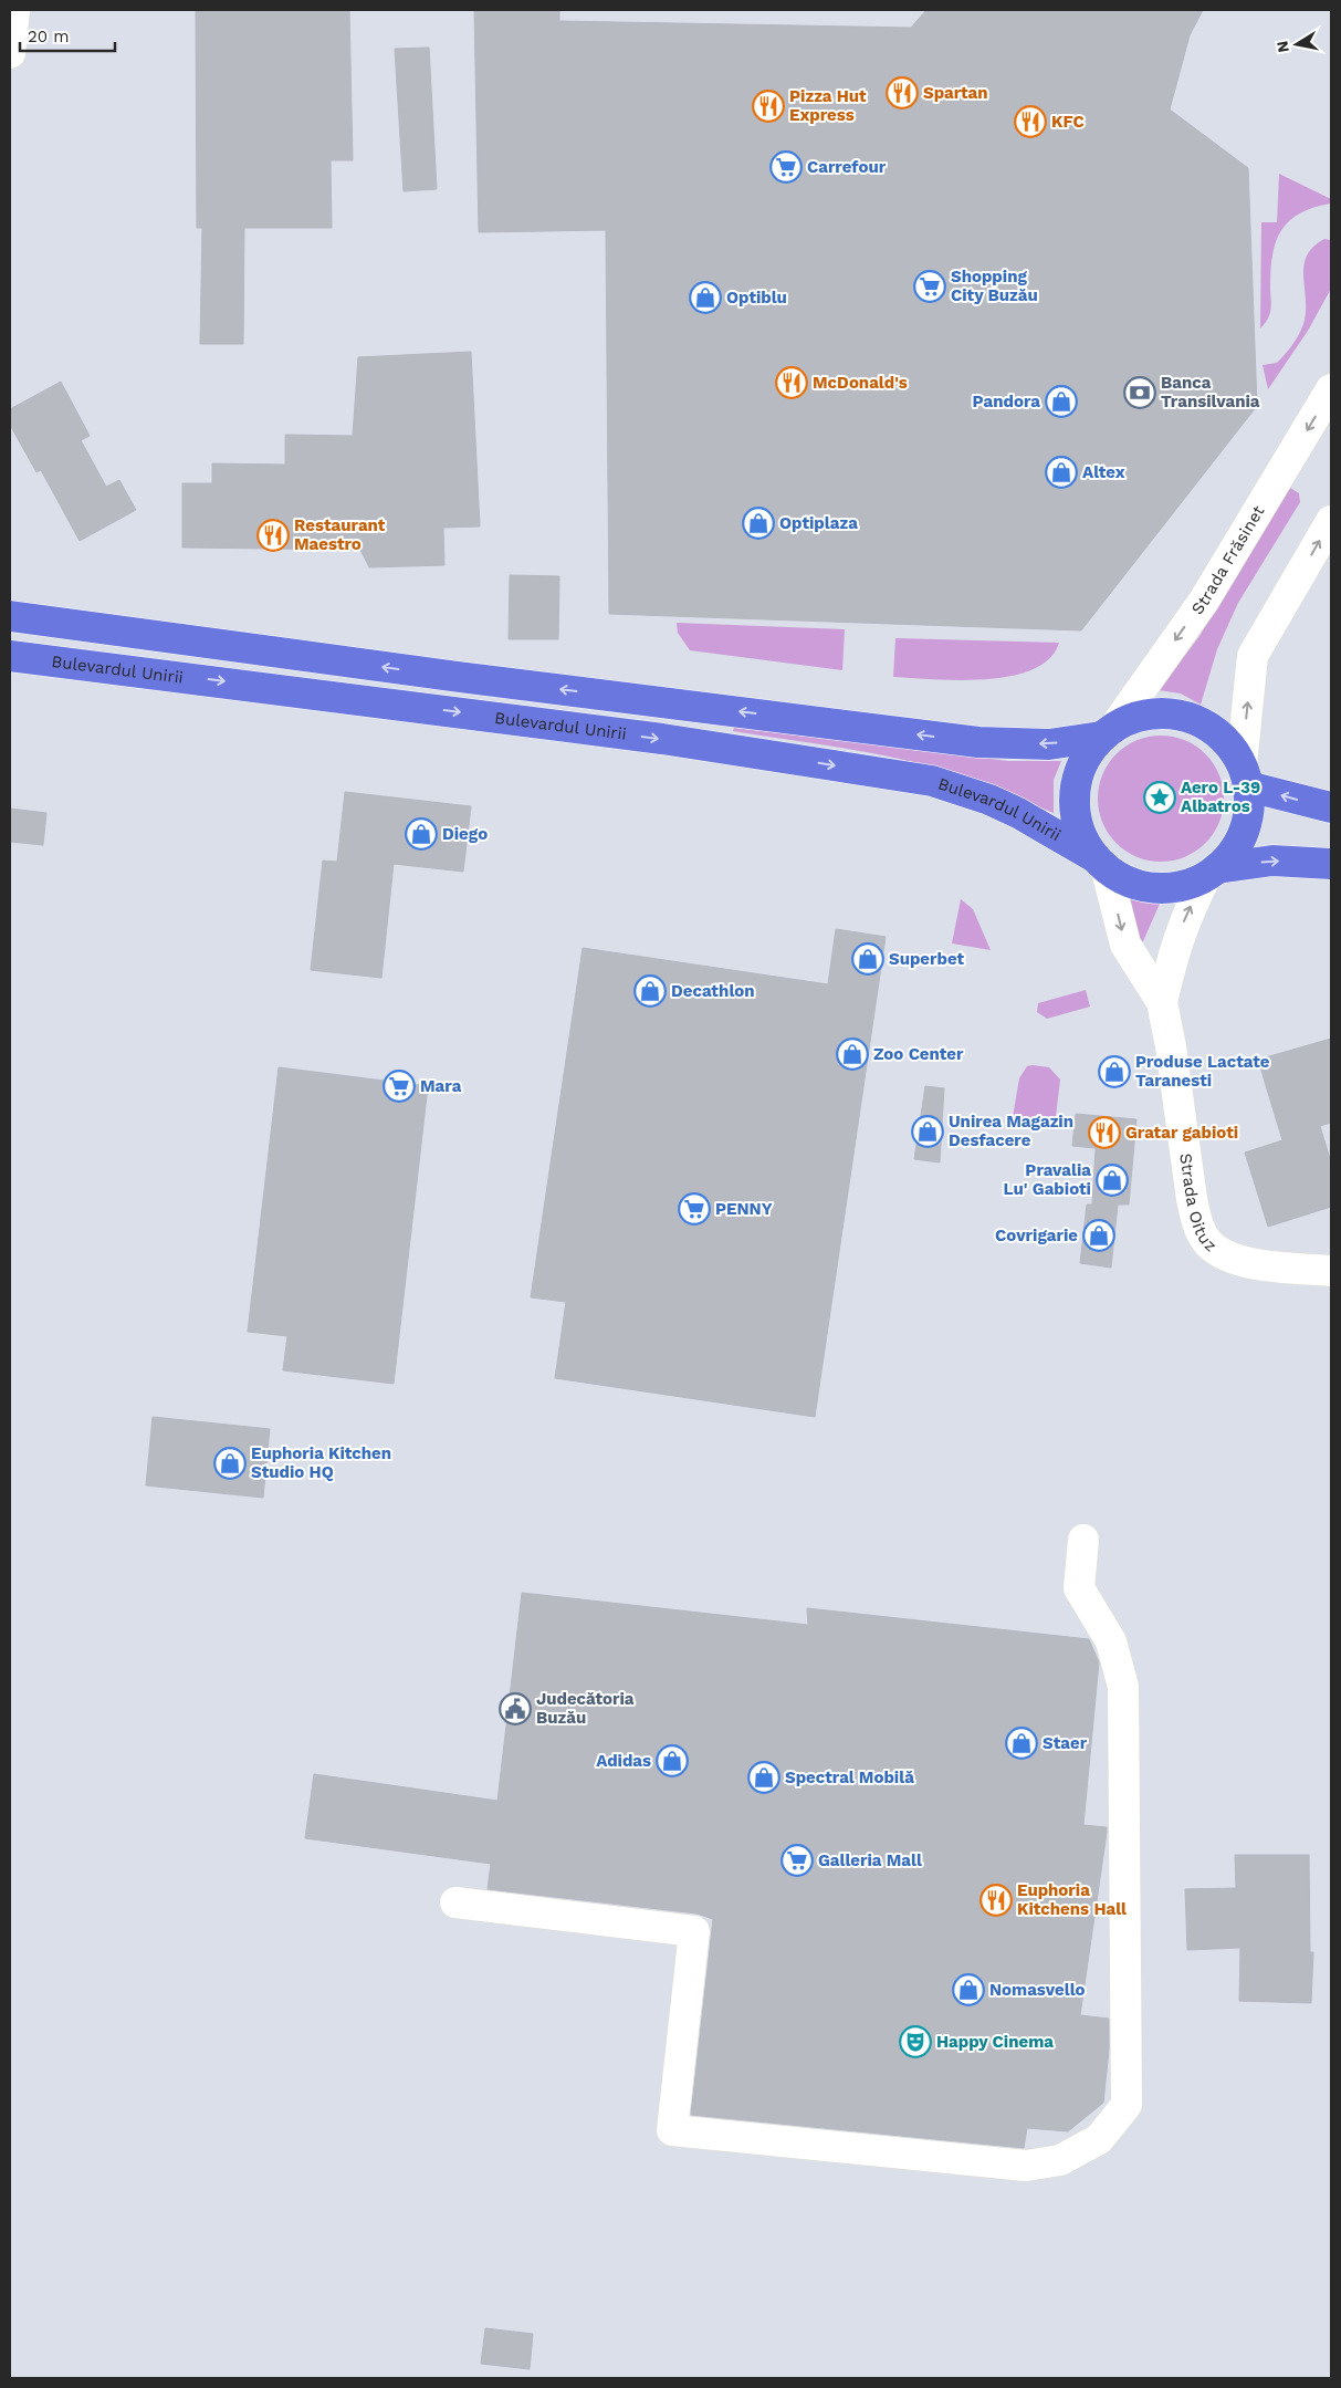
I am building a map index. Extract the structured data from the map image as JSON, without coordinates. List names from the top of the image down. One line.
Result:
{"streets":{"main road":["Bulevardul Unirii"],"street":["Strada Frăsinet","Strada Oituz"]},"crossings":[["Strada Frăsinet","Bulevardul Unirii"],["Strada Frăsinet","Strada Oituz"],["Bulevardul Unirii","Strada Oituz"]],"places":{"restaurant":["Spartan","Pizza Hut Express","KFC","McDonald's","Restaurant Maestro","Gratar gabioti","Euphoria Kitchens Hall"],"supermarket":["Carrefour","Shopping City Buzău","Mara","PENNY","Galleria Mall"],"shop":["Optiblu","Pandora","Altex","Optiplaza","Diego","Superbet","Decathlon","Zoo Center","Produse Lactate Taranesti","Unirea Magazin Desfacere","Pravalia Lu' Gabioti","Covrigarie","Euphoria Kitchen Studio HQ","Staer","Adidas","Spectral Mobilă","Nomasvello"],"bank":["Banca Transilvania"],"place":["Aero L-39 Albatros"],"public building":["Judecătoria Buzău"],"theatre":["Happy Cinema"]},"scale_bar":"20 m","north":"left"}
